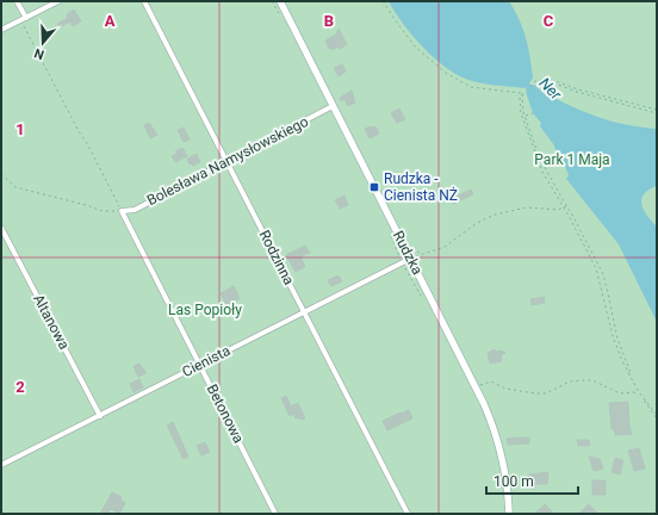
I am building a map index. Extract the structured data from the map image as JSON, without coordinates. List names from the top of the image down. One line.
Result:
{"streets":{"street":["Bolesława Namysłowskiego","Rudzka","Rodzinna","Altanowa","Cienista","Betonowa"]},"crossings":[["Bolesława Namysłowskiego","Rudzka"],["Bolesława Namysłowskiego","Rodzinna"],["Bolesława Namysłowskiego","Betonowa"],["Rudzka","Cienista"],["Rodzinna","Cienista"],["Altanowa","Cienista"],["Cienista","Betonowa"]],"water":["Ner"],"parks":["Park 1 Maja","Las Popioły"],"places":{"transit":["Rudzka - Cienista NŻ"]},"scale_bar":"100 m","north":"bottom","grid":{"columns":["A","B","C"],"rows":["1","2"]}}
